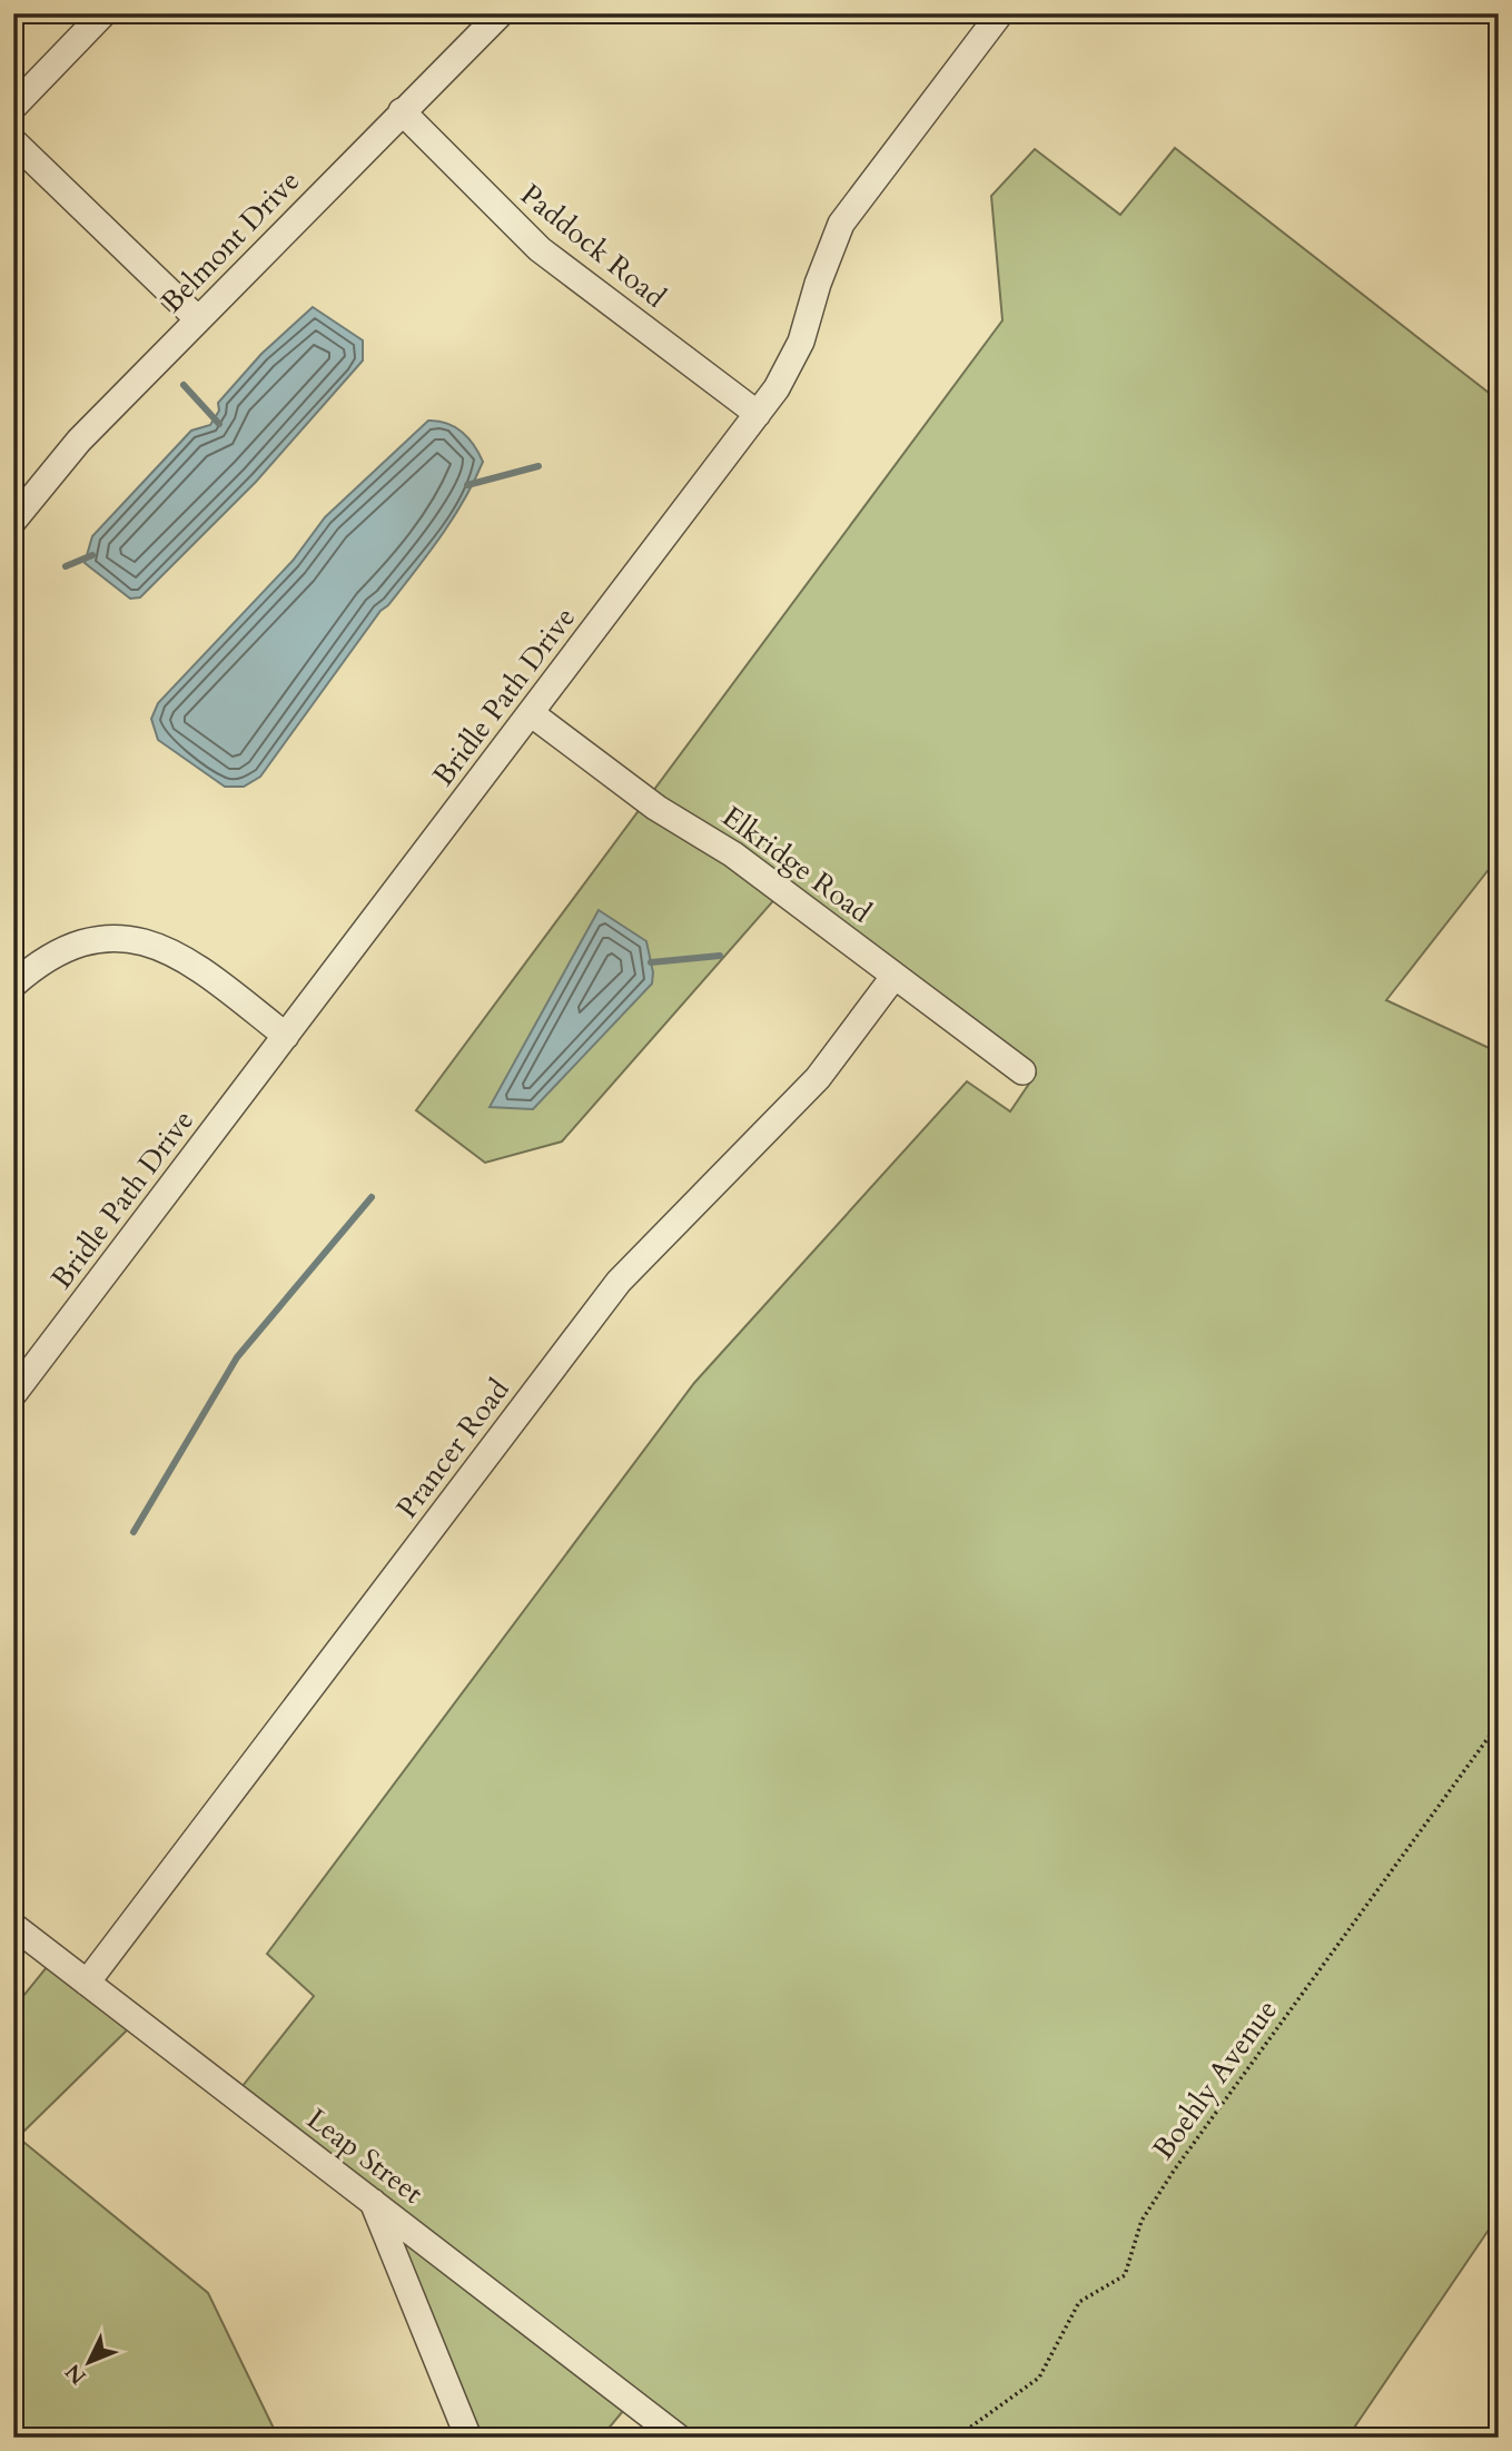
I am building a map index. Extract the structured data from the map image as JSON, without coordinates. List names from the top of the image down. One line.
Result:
{"streets":{"street":["Belmont Drive","Paddock Road","Bridle Path Drive","Elkridge Road","Prancer Road","Leap Street"],"path":["Boehly Avenue"]},"crossings":[["Belmont Drive","Paddock Road"],["Paddock Road","Bridle Path Drive"],["Bridle Path Drive","Elkridge Road"],["Elkridge Road","Prancer Road"],["Prancer Road","Leap Street"]],"north":"bottom left"}
